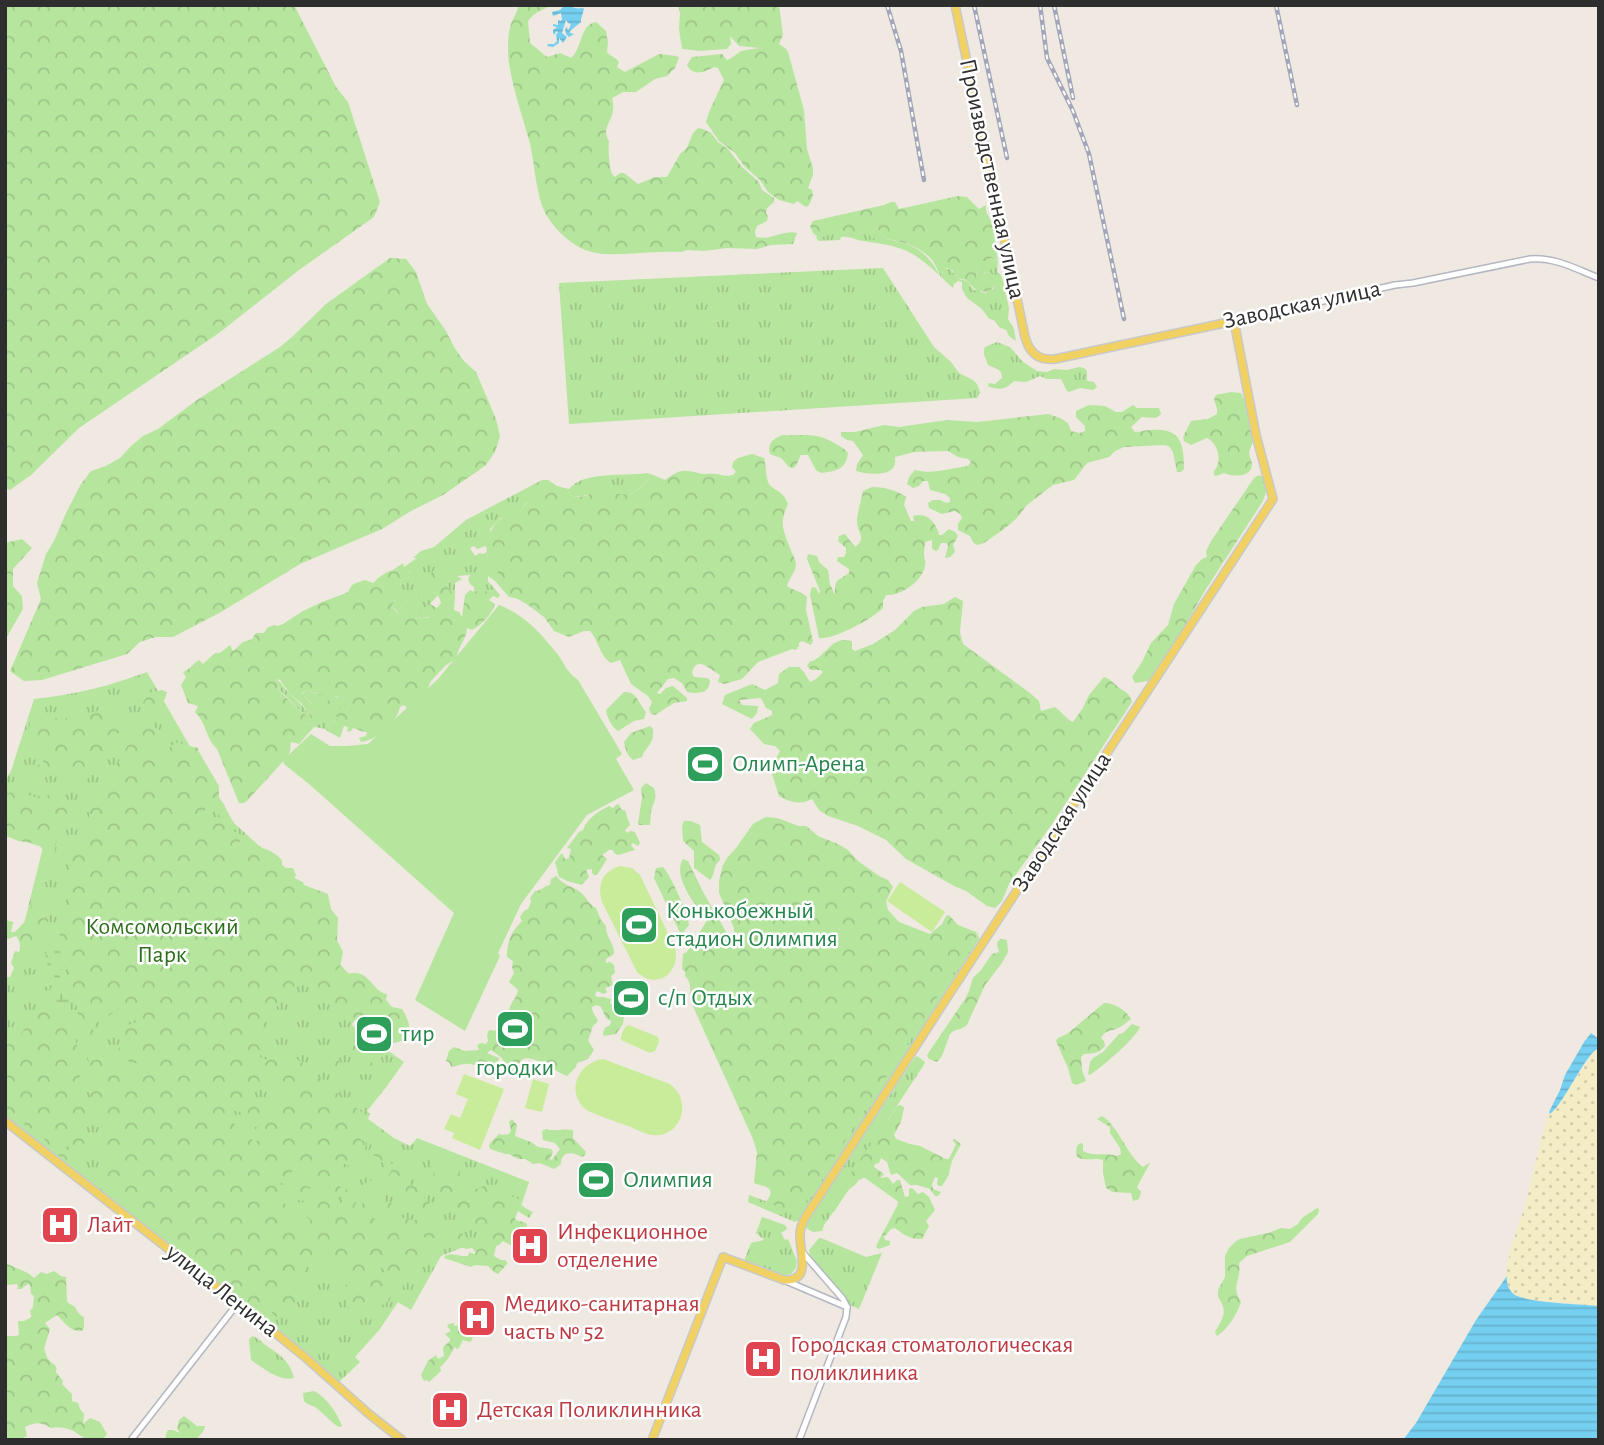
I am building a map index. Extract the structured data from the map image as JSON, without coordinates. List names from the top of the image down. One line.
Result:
{"streets":{"main road":["Производственная улица","Заводская улица","улица Ленина"]},"crossings":[["Производственная улица","Заводская улица"]],"parks":["Комсомольский Парк"],"places":{"sports":["Олимп-Арена","Конькобежный стадион Олимпия","с/п Отдых","городки","тир","Олимпия"],"hospital":["Лайт","Инфекционное отделение","Медико-санитарная часть № 52","Городская стоматологическая поликлиника","Детская Поликлинника"]}}
